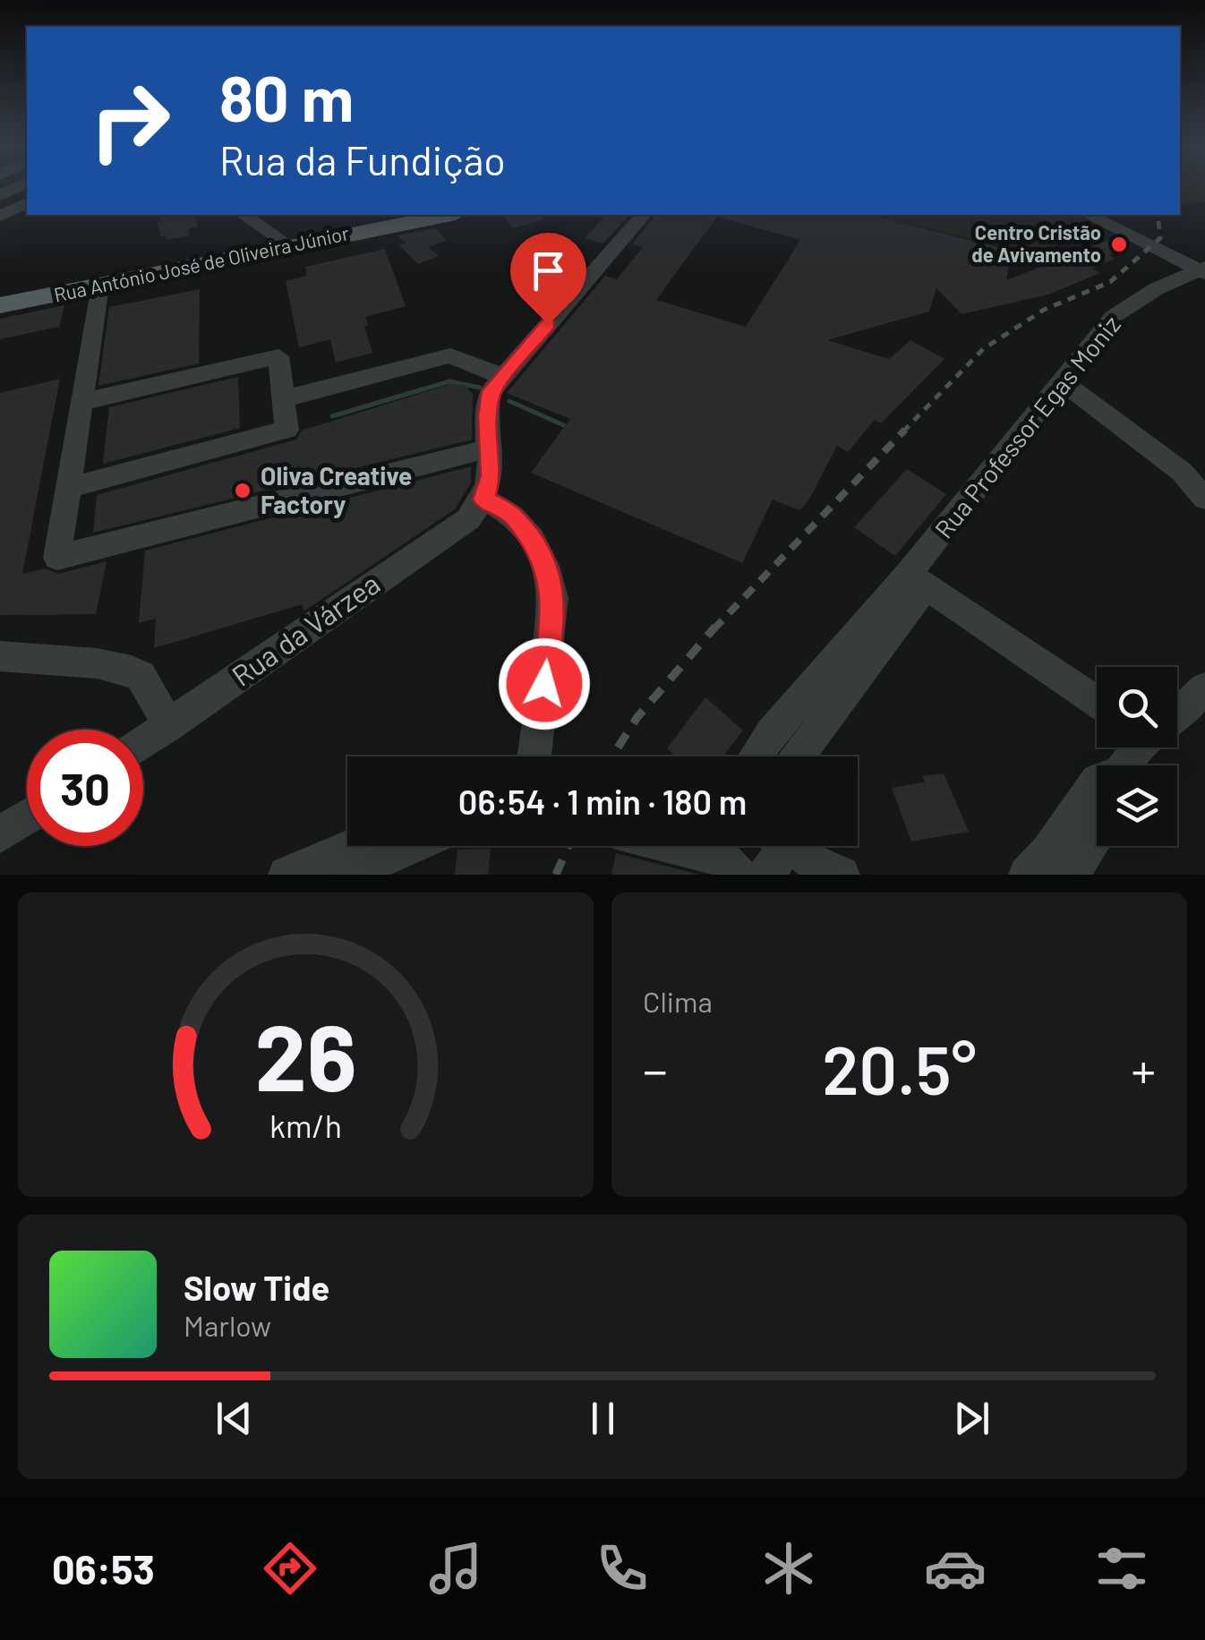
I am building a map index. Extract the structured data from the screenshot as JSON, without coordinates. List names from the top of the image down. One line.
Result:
{"streets":{"main road":["Rua António José de Oliveira Júnior"],"street":["Rua Professor Egas Moniz","Rua da Várzea"]},"places":["Centro Cristão de Avivamento","Oliva Creative Factory"],"page":{"turn":["80 m","Rua da Fundição"],"limit":"30","trip":"06:54 · 1 min · 180 m","tile":"Clima","heat":["−","20.5°","+"],"song":["Slow Tide","Marlow"],"tabs":"06:53","gauge":["26","km/h"]}}
